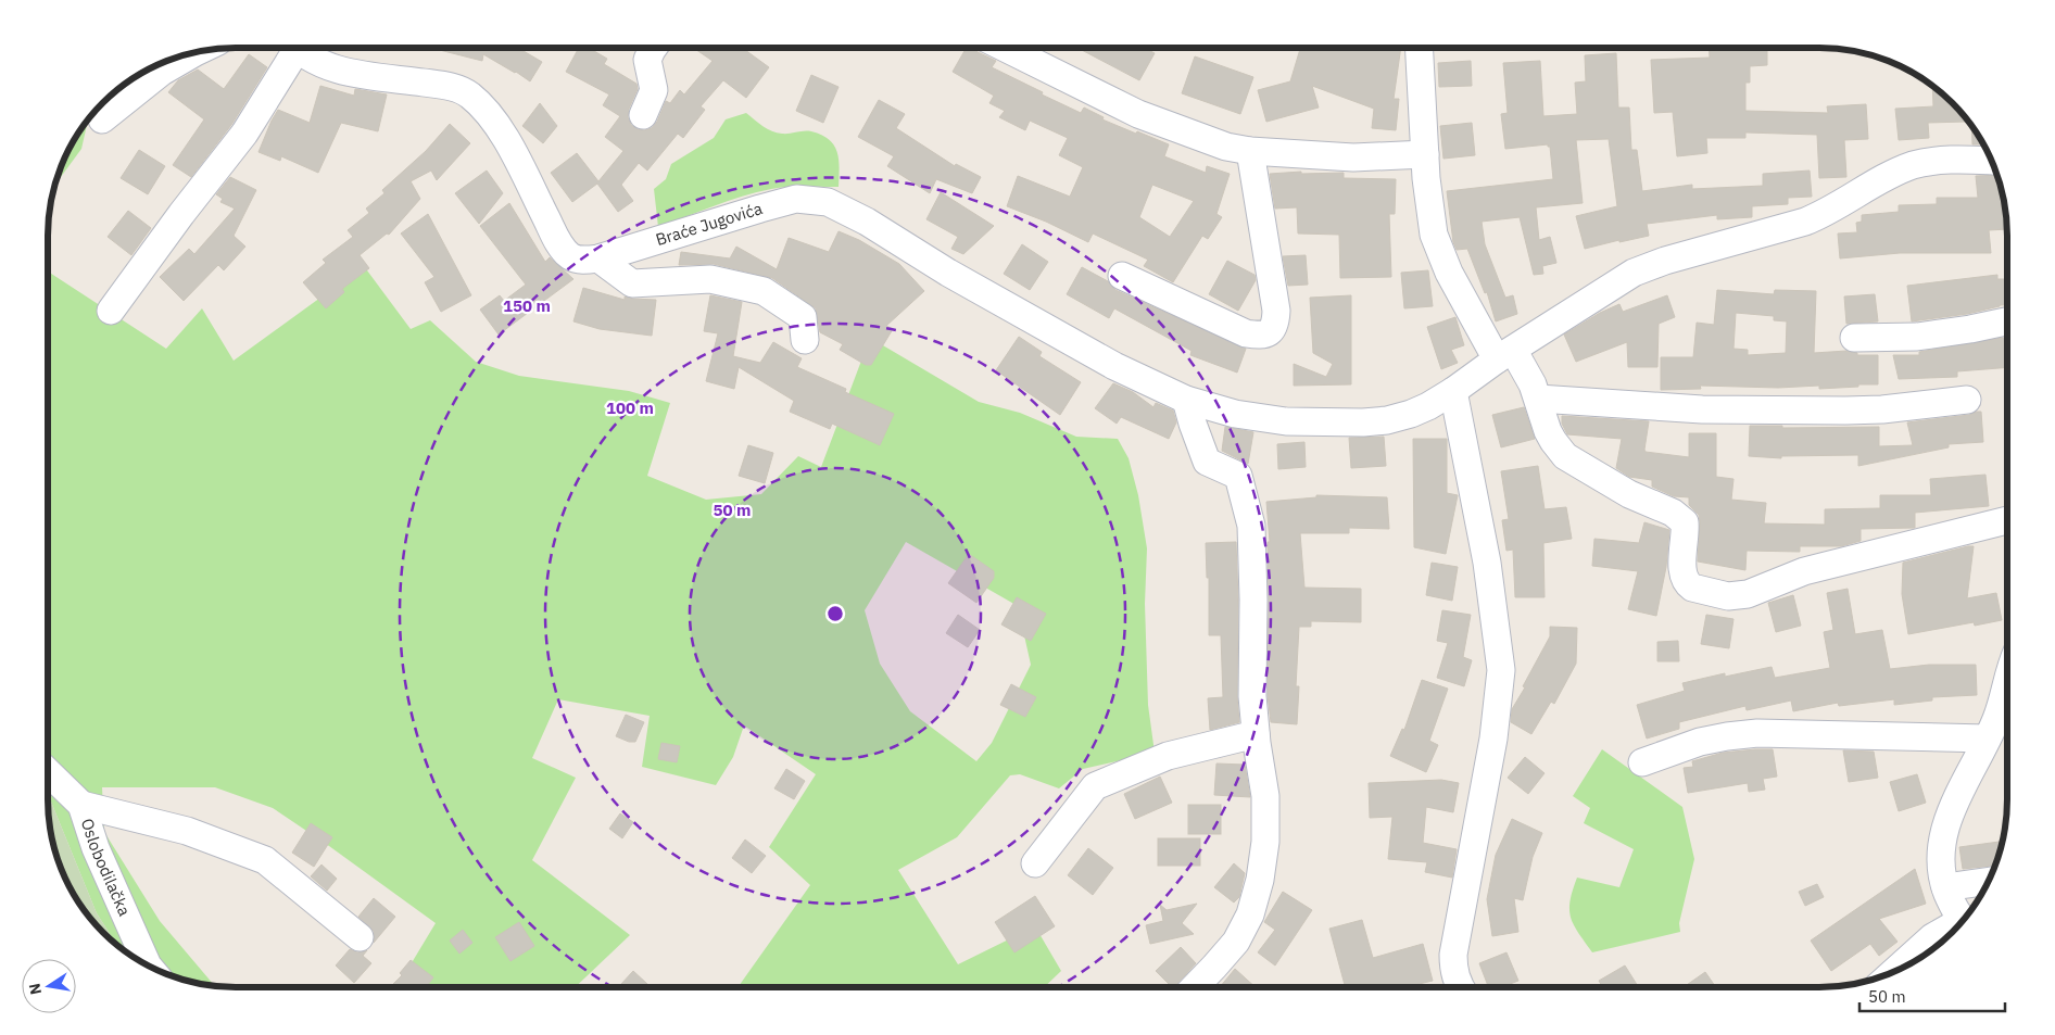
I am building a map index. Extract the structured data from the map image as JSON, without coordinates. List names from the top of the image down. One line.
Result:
{"streets":{"street":["Braće Jugovića","Oslobodilačka"]},"scale_bar":"50 m","north":"left","rings":["150 m","100 m","50 m"]}
